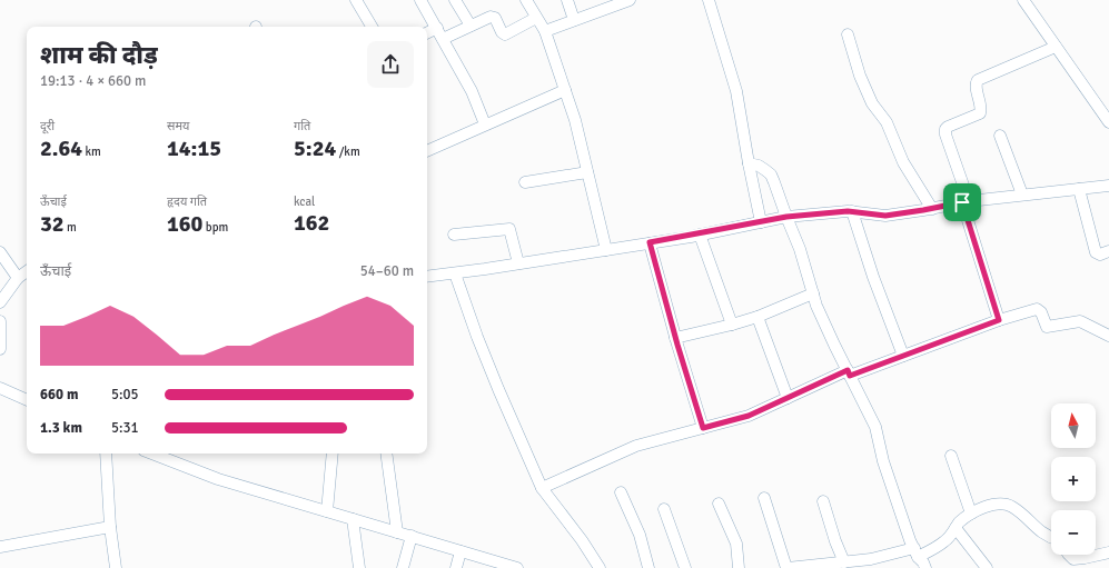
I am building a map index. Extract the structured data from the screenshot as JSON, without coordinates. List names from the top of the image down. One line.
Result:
{"north":"top","page":{"heading":["शाम की दौड़","19:13 · 4 × 660 m"],"stats":[["दूरी","2.64 km"],["समय","14:15"],["गति","5:24 /km"],["ऊँचाई","32 m"],["हृदय गति","160 bpm"],["kcal","162"]],"chart":["ऊँचाई","54–60 m"],"list":[{"name":"660 m","note":"5:05"},{"name":"1.3 km","note":"5:31"}],"map_buttons":["+","−"]}}
